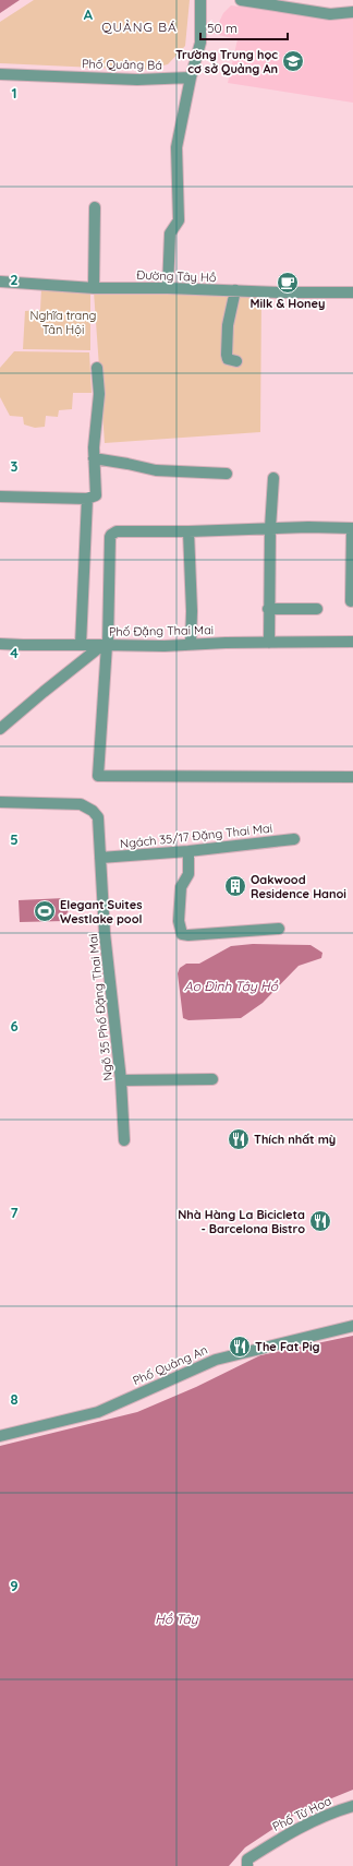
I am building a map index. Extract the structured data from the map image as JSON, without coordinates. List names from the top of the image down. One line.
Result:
{"streets":{"street":["Phố Quảng Bá","Đường Tây Hồ","Phố Đặng Thai Mai","Ngách 35/17 Đặng Thai Mai","Ngõ 35 Phố Đặng Thai Mai","Phố Quảng An","Phố Từ Hoa"]},"crossings":[["Ngách 35/17 Đặng Thai Mai","Ngõ 35 Phố Đặng Thai Mai"]],"districts":["QUẢNG BÁ"],"water":["Ao Đình Tây Hồ","Hồ Tây"],"parks":["Nghĩa trang Tân Hội"],"places":{"school or university":["Trường Trung học cơ sở Quảng An"],"cafe":["Milk & Honey"],"building":["Oakwood Residence Hanoi"],"sports":["Elegant Suites Westlake pool"],"restaurant":["Thích nhất mỳ","Nhà Hàng La Bicicleta - Barcelona Bistro","The Fat Pig"]},"scale_bar":"50 m","grid":{"columns":["A"],"rows":["1","2","3","4","5","6","7","8","9"]}}
